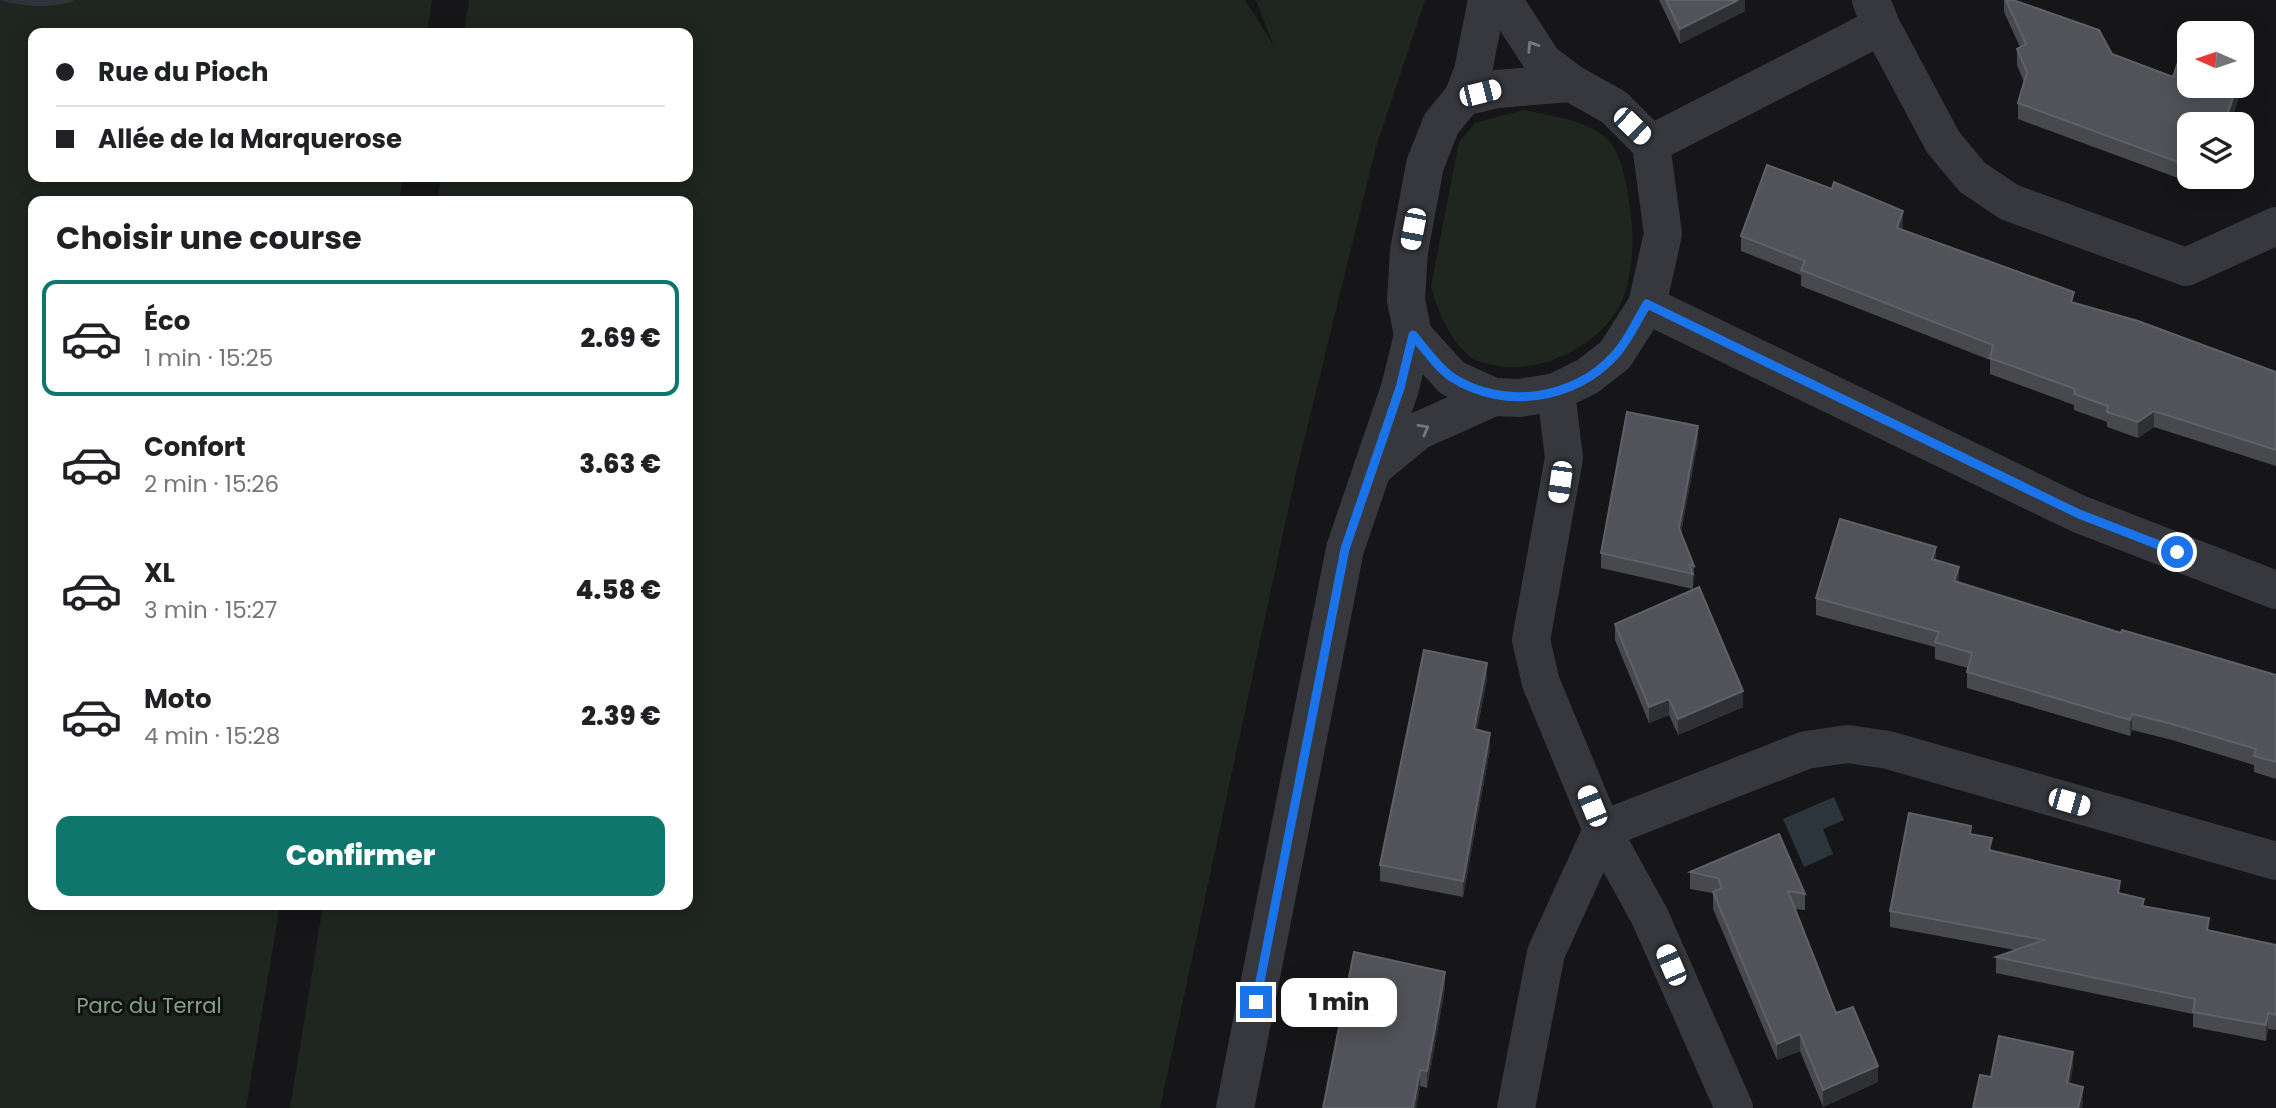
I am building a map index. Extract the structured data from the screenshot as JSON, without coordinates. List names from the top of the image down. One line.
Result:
{"parks":["Parc du Terral"],"north":"left","page":{"banner":["Rue du Pioch","Allée de la Marquerose"],"heading":"Choisir une course","list":[{"name":"Éco","note":"1 min · 15:25","value":"2.69 €"},{"name":"Confort","note":"2 min · 15:26","value":"3.63 €"},{"name":"XL","note":"3 min · 15:27","value":"4.58 €"},{"name":"Moto","note":"4 min · 15:28","value":"2.39 €"}],"buttons":"Confirmer","bubble":"1 min"}}
